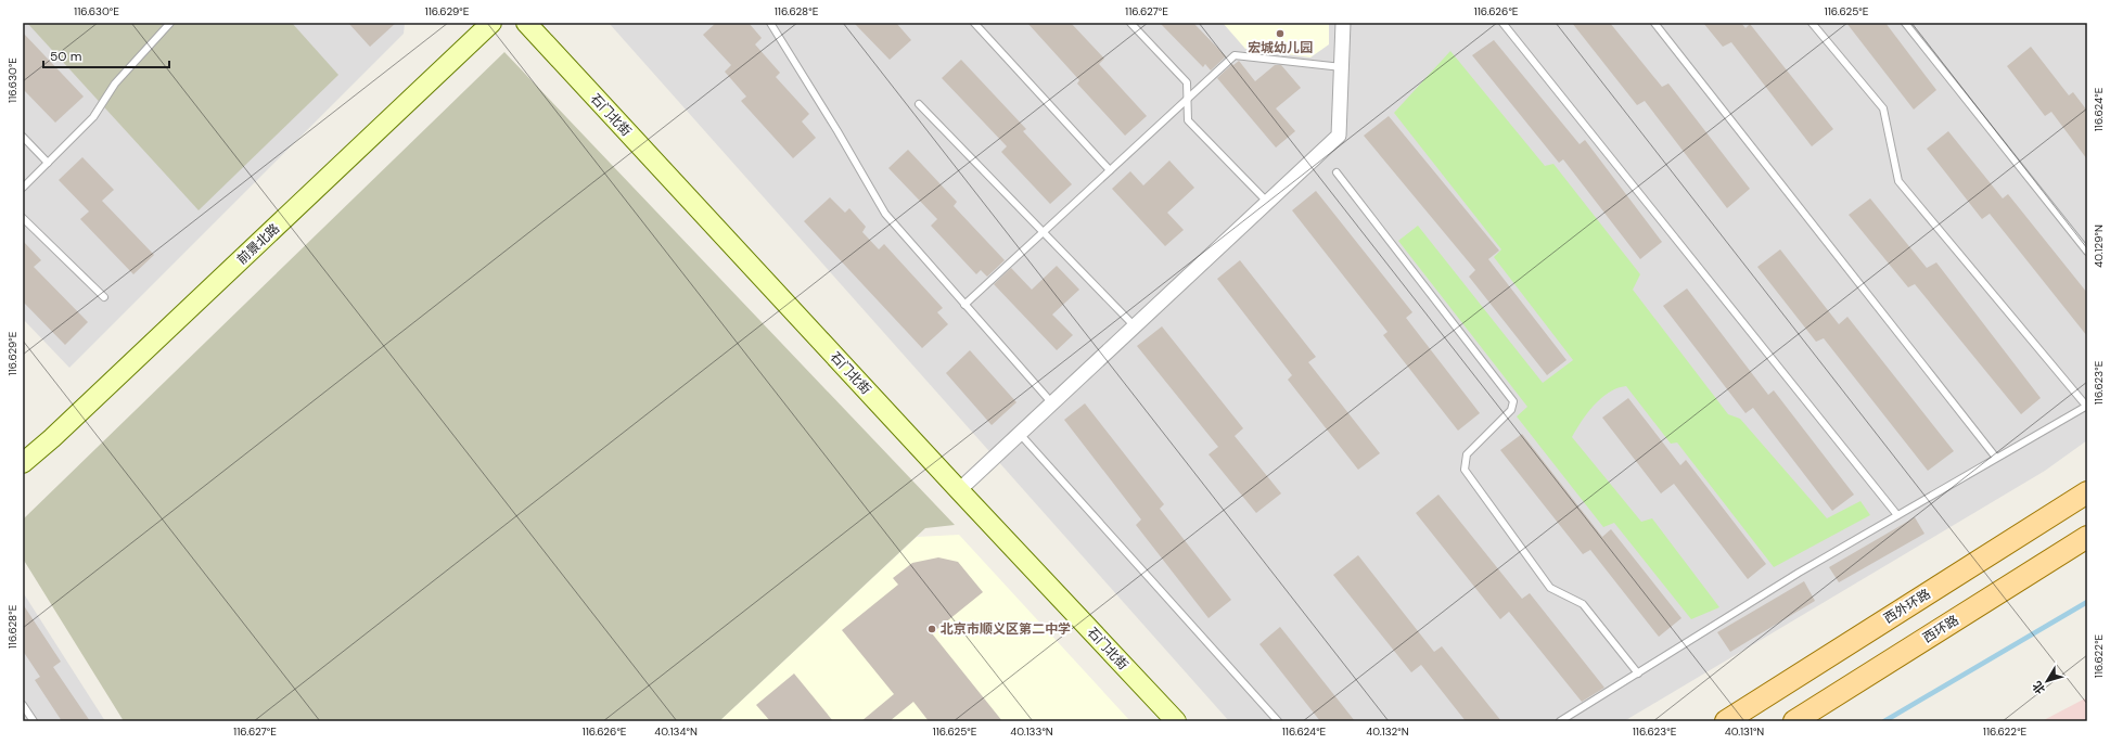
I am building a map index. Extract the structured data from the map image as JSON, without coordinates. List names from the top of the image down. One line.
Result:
{"streets":{"main road":["西外环路","西环路"],"street":["石门北街","前景北路"]},"places":["宏城幼儿园","北京市顺义区第二中学"],"scale_bar":"50 m","north":"bottom left","coordinates":["116.630°E","116.629°E","116.628°E","116.627°E","116.626°E","116.625°E","116.624°E","40.129°N","116.623°E","116.622°E","40.134°N","40.133°N","40.132°N","40.131°N"]}
